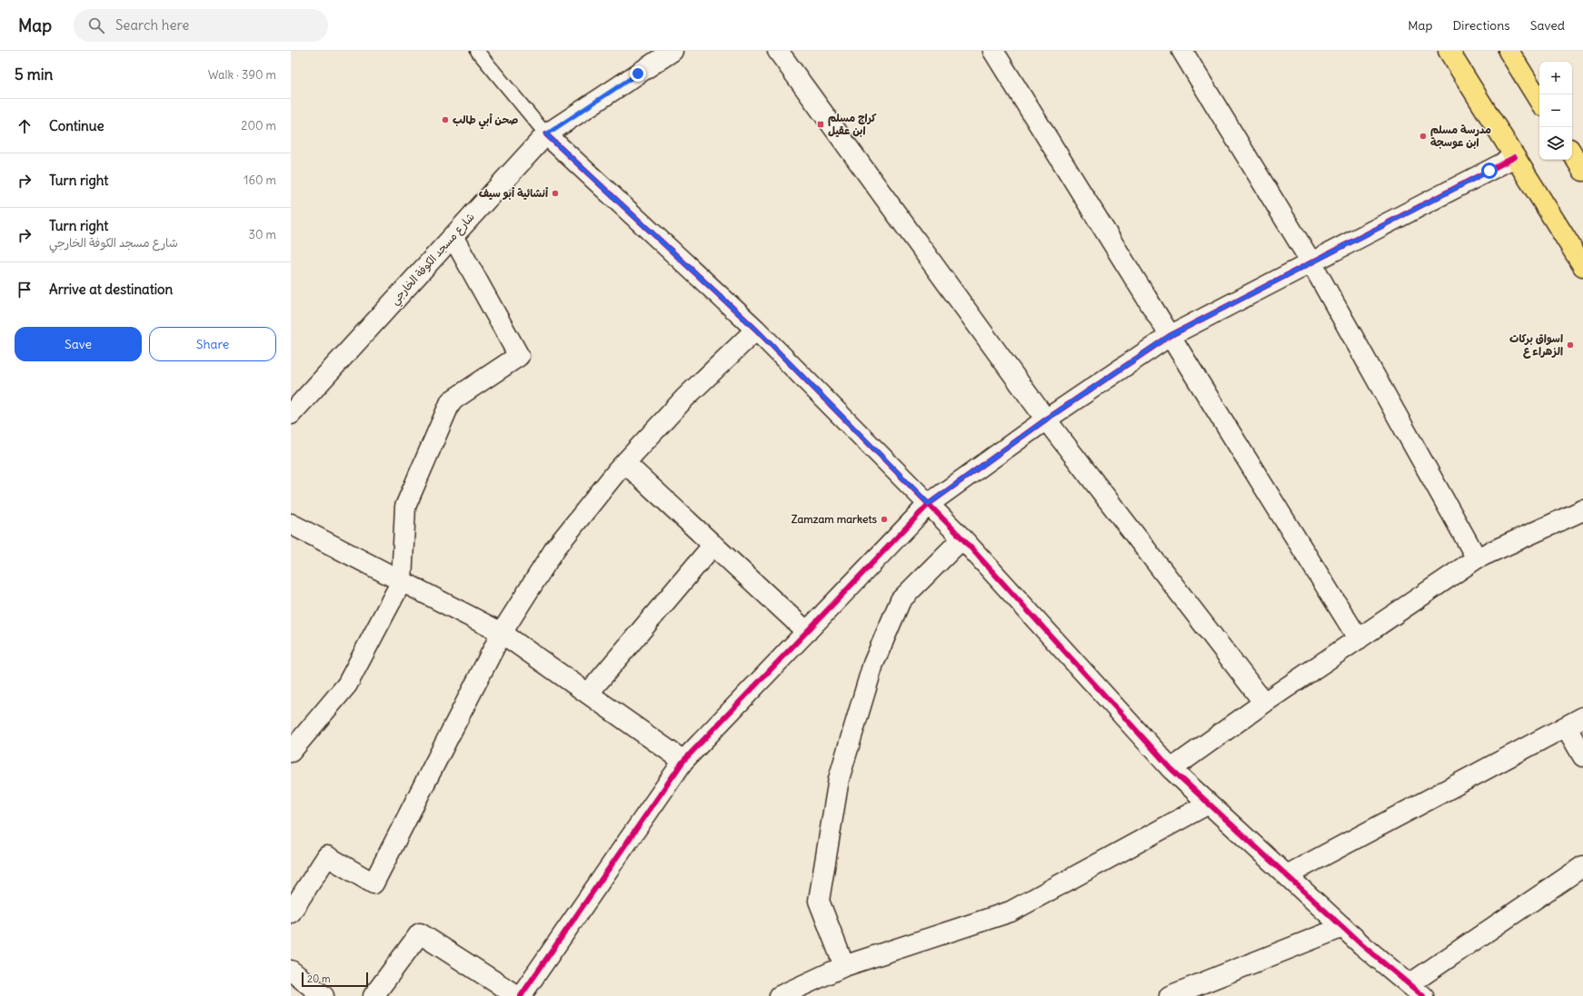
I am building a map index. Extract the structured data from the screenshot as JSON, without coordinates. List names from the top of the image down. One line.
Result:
{"streets":{"street":["شارع مسجد الكوفة الخارجي"]},"places":{"other":["صحن أبي طالب","مدرسة مسلم ابن عوسجة","أنشائية أبو سيف","اسواق بركات الزهراء ع","Zamzam markets"],"transit":["كراج مسلم ابن عقيل"]},"scale_bar":"20 m","page":{"header":"Map","search":"Search here","nav":["Map","Directions","Saved"],"heading":["5 min","Walk · 390 m"],"map_buttons":["+","−"],"list":[["Continue","200 m"],["Turn right","160 m"],["Turn right","شارع مسجد الكوفة الخارجي","30 m"],"Arrive at destination"],"buttons":["Save","Share"],"scale":"20 m"}}
